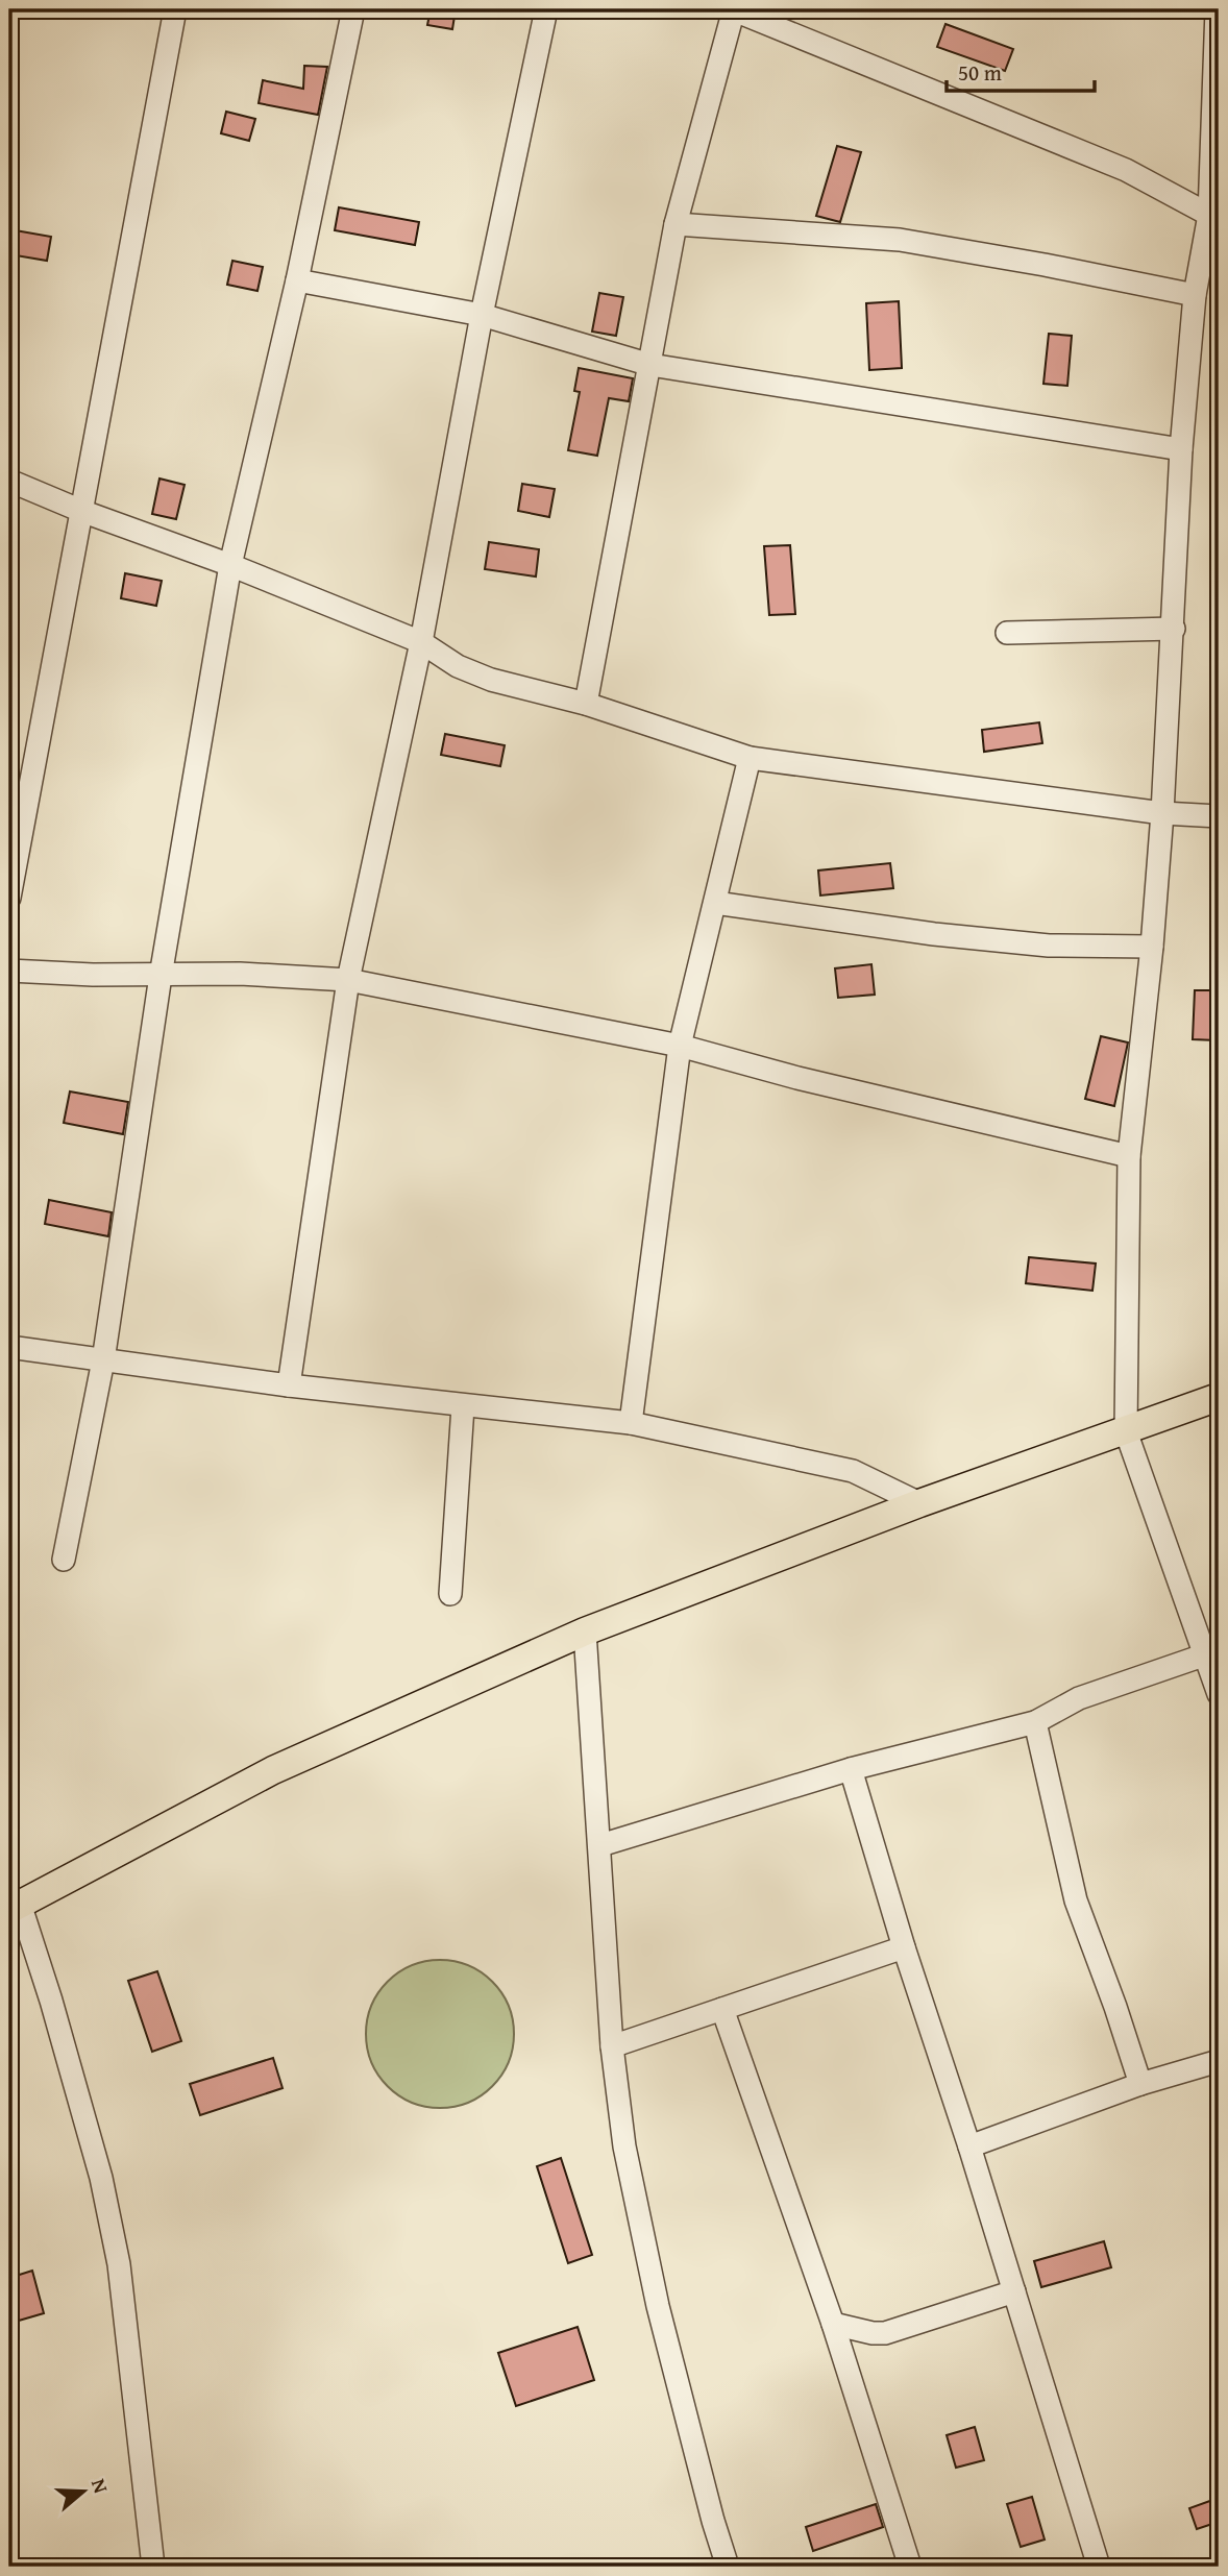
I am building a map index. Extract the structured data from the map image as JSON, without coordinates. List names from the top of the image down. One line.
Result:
{"scale_bar":"50 m","north":"right"}
